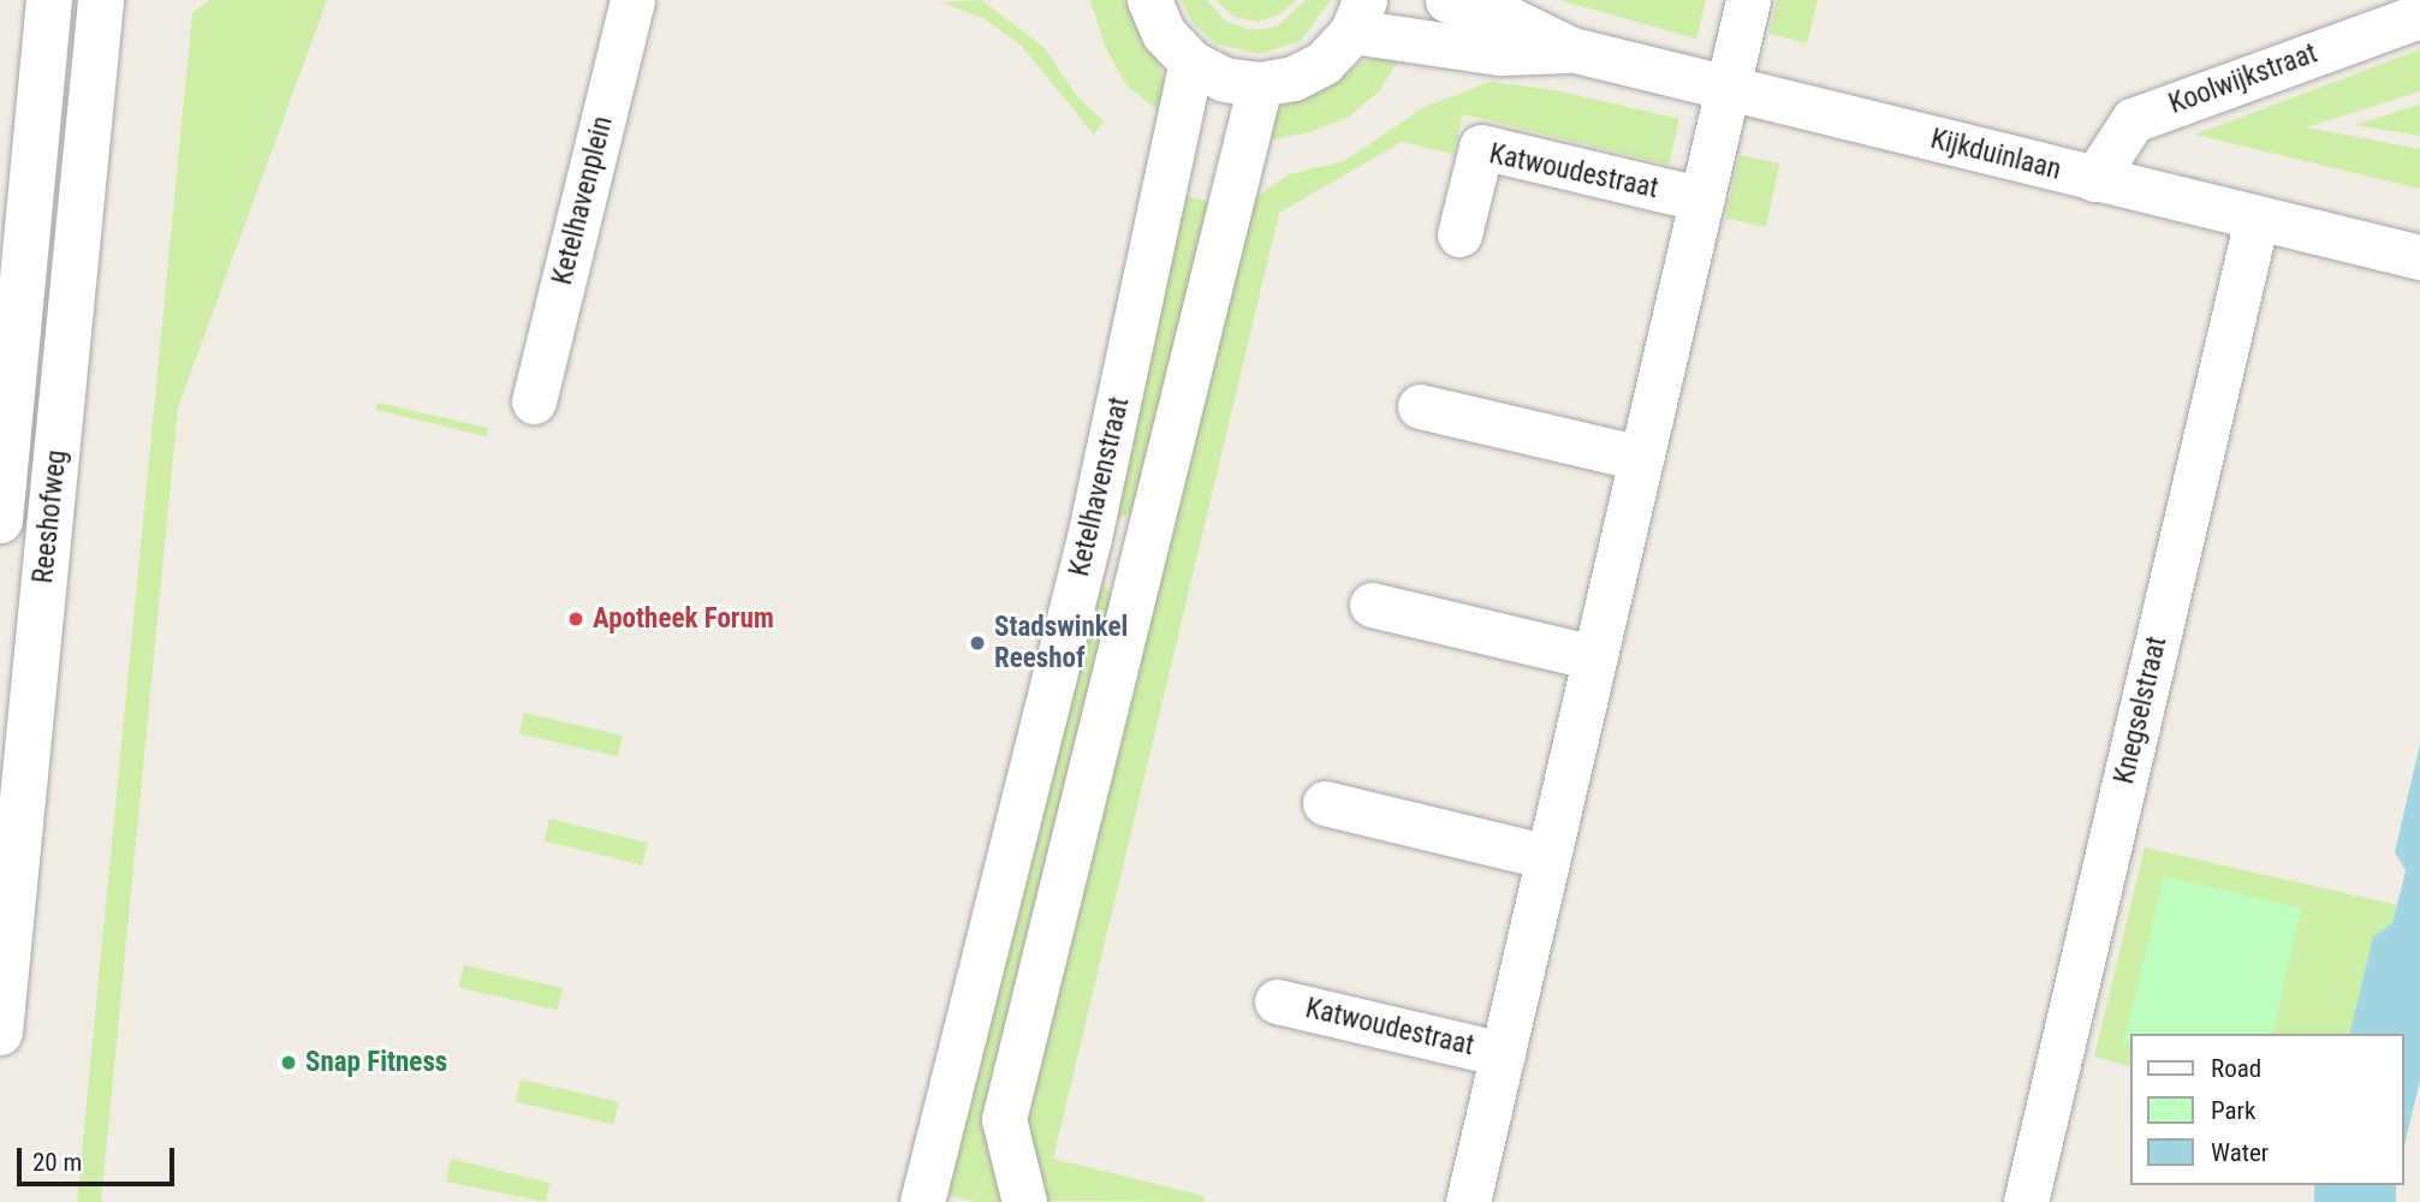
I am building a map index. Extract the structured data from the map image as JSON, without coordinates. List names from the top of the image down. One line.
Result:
{"streets":{"street":["Koolwijkstraat","Kijkduinlaan","Katwoudestraat","Ketelhavenplein","Ketelhavenstraat","Reeshofweg","Knegselstraat"]},"crossings":[["Koolwijkstraat","Kijkduinlaan"],["Kijkduinlaan","Katwoudestraat"],["Kijkduinlaan","Knegselstraat"]],"places":["Apotheek Forum","Stadswinkel Reeshof","Snap Fitness"],"legend":["Road","Park","Water"],"scale_bar":"20 m"}
